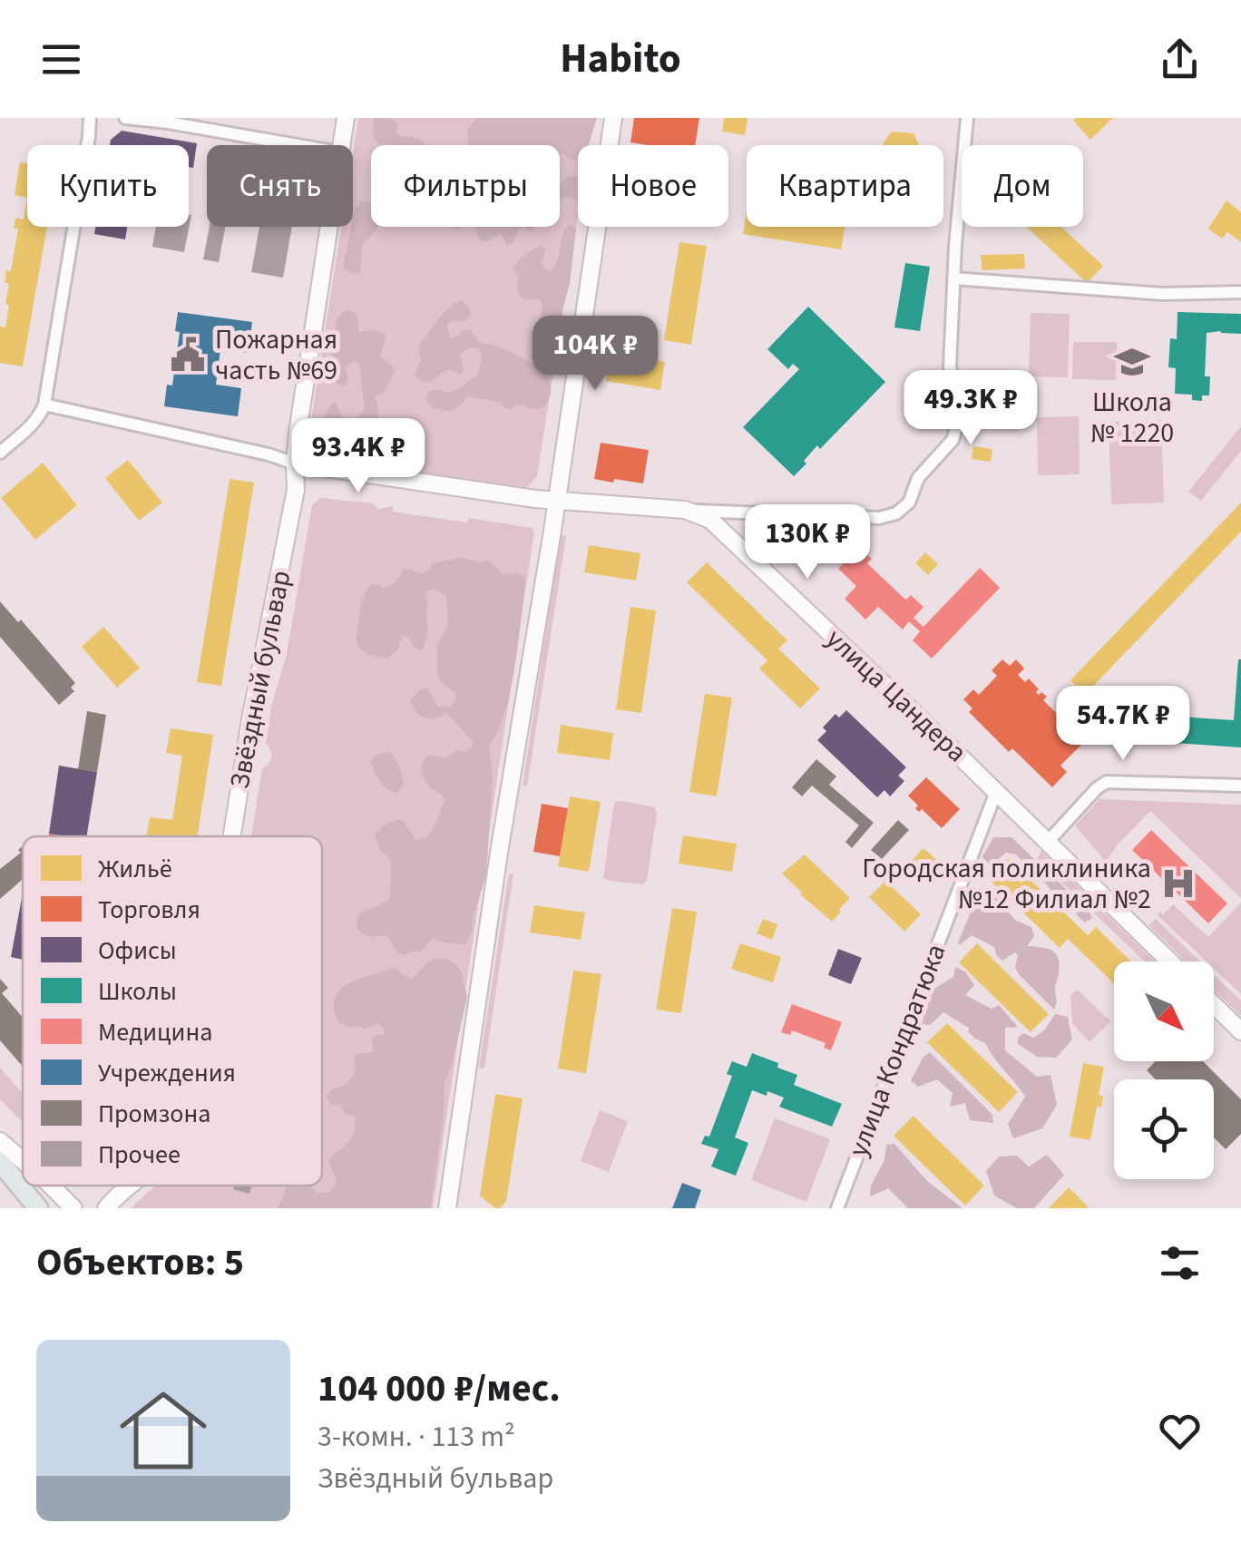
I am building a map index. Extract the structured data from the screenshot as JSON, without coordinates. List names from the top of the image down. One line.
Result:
{"streets":{"street":["Звёздный бульвар","улица Цандера","улица Кондратюка"]},"crossings":[["Звёздный бульвар","улица Цандера"],["улица Цандера","улица Кондратюка"]],"places":{"public building":["Пожарная часть №69"],"school or university":["Школа № 1220"],"hospital":["Городская поликлиника №12 Филиал №2"]},"legend":["Жильё","Торговля","Офисы","Школы","Медицина","Учреждения","Промзона","Прочее"],"north":"bottom right","page":{"header":"Habito","chip":["Купить","Снять","Фильтры","Новое","Квартира","Дом"],"price":["104K ₽","49.3K ₽","93.4K ₽","130K ₽","54.7K ₽"],"heading":"Объектов: 5","list":[{"name":"104 000 ₽/мес.","note":"3-комн. · 113 m² · Звёздный бульвар"}]}}
